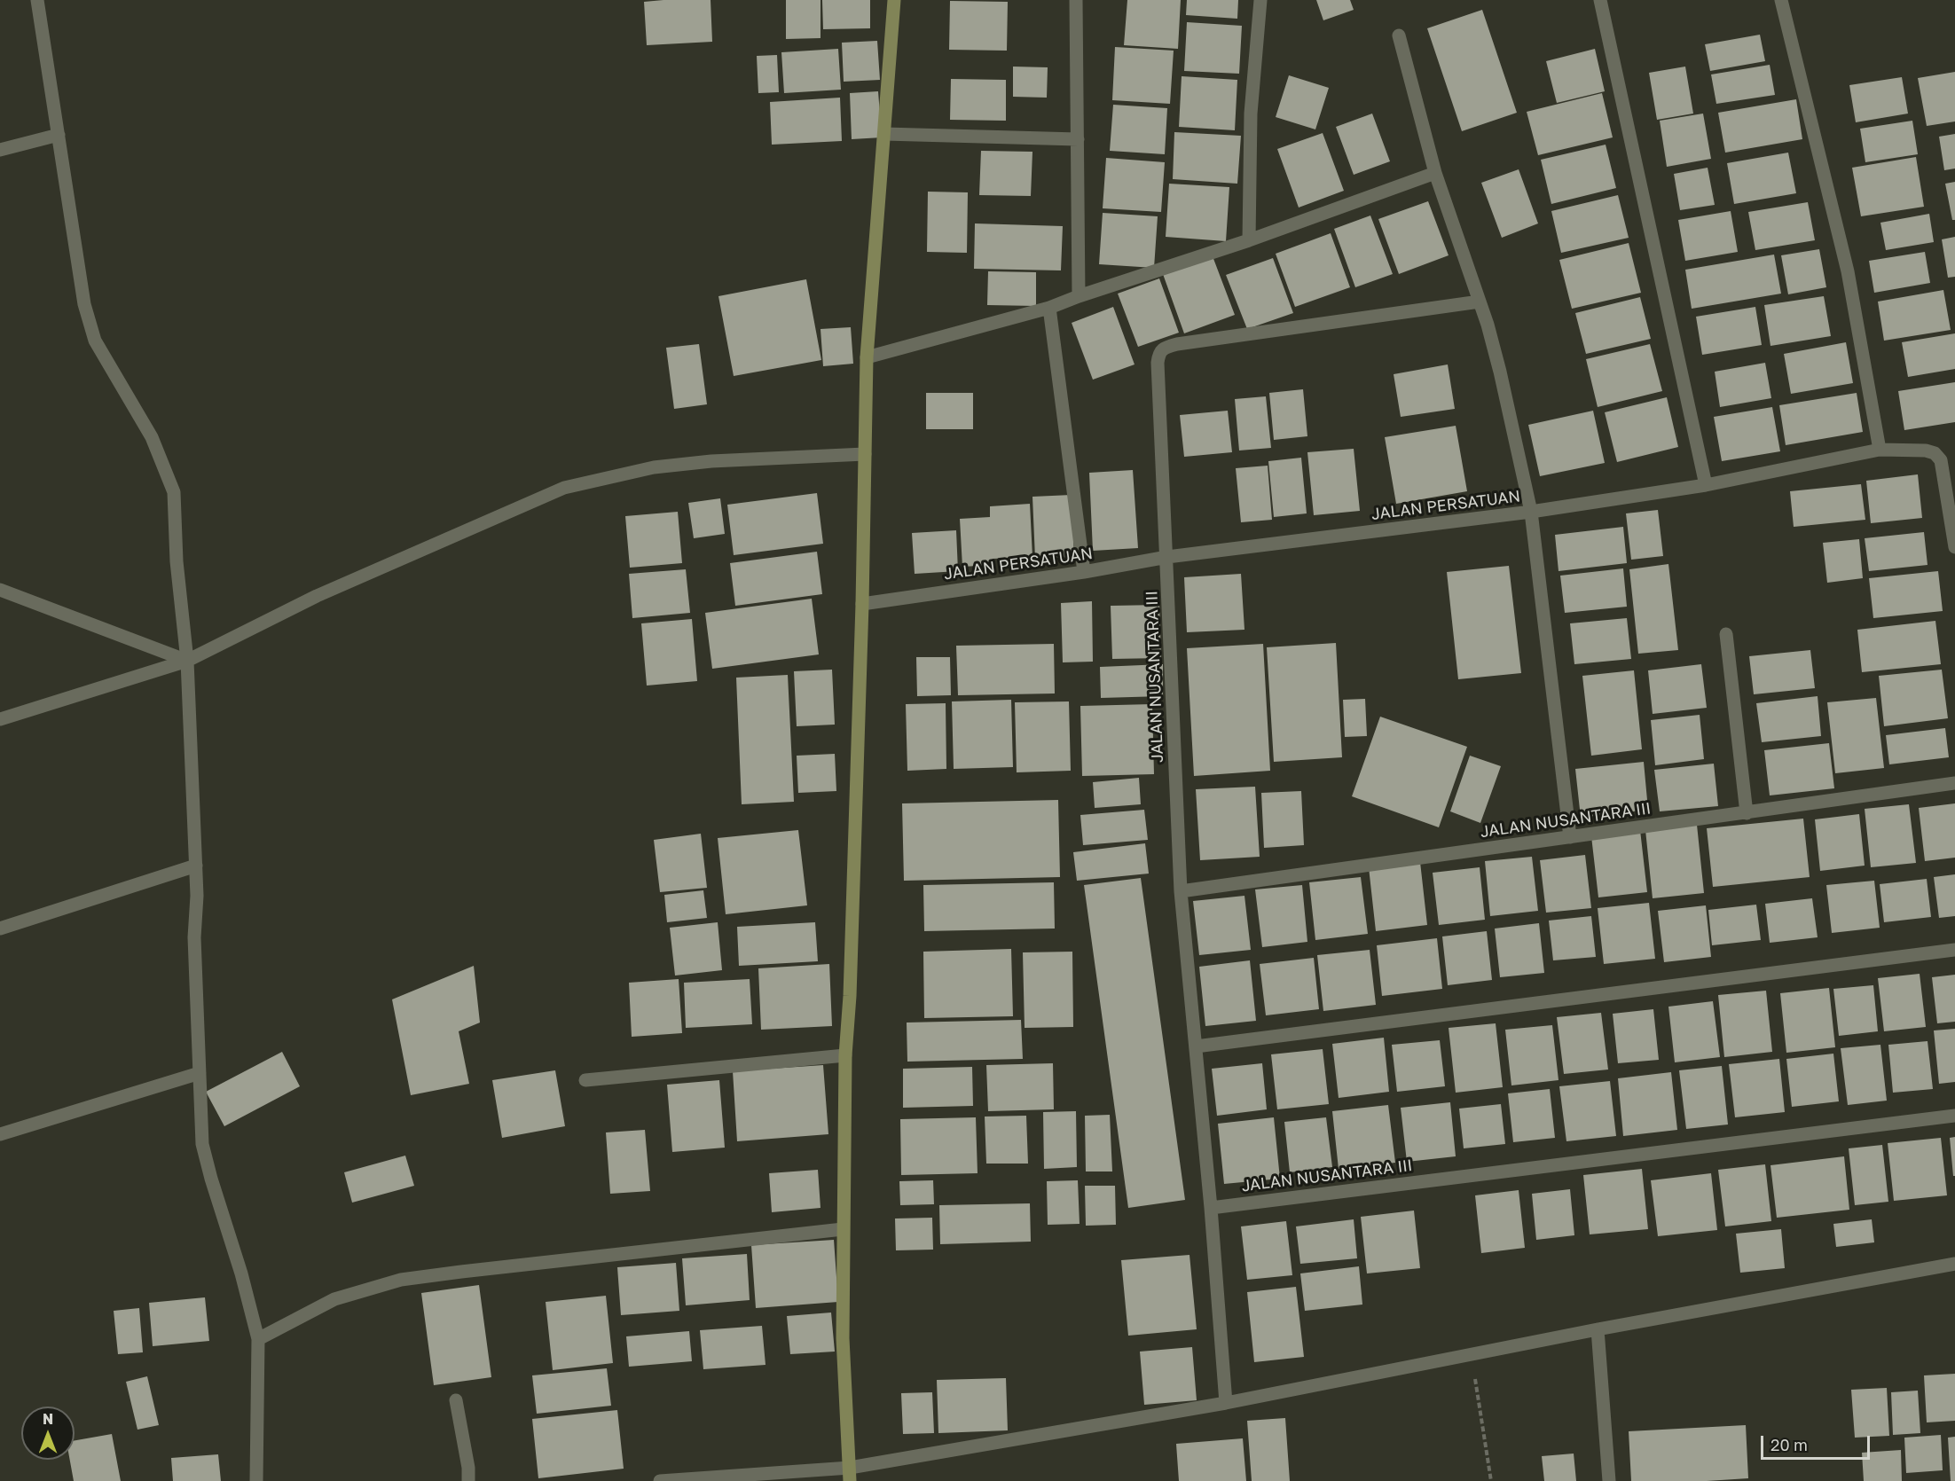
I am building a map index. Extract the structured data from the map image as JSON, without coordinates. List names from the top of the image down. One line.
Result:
{"streets":{"street":["JALAN PERSATUAN","JALAN NUSANTARA III"]},"crossings":[["JALAN PERSATUAN","JALAN NUSANTARA III"]],"scale_bar":"20 m","north":"top"}
